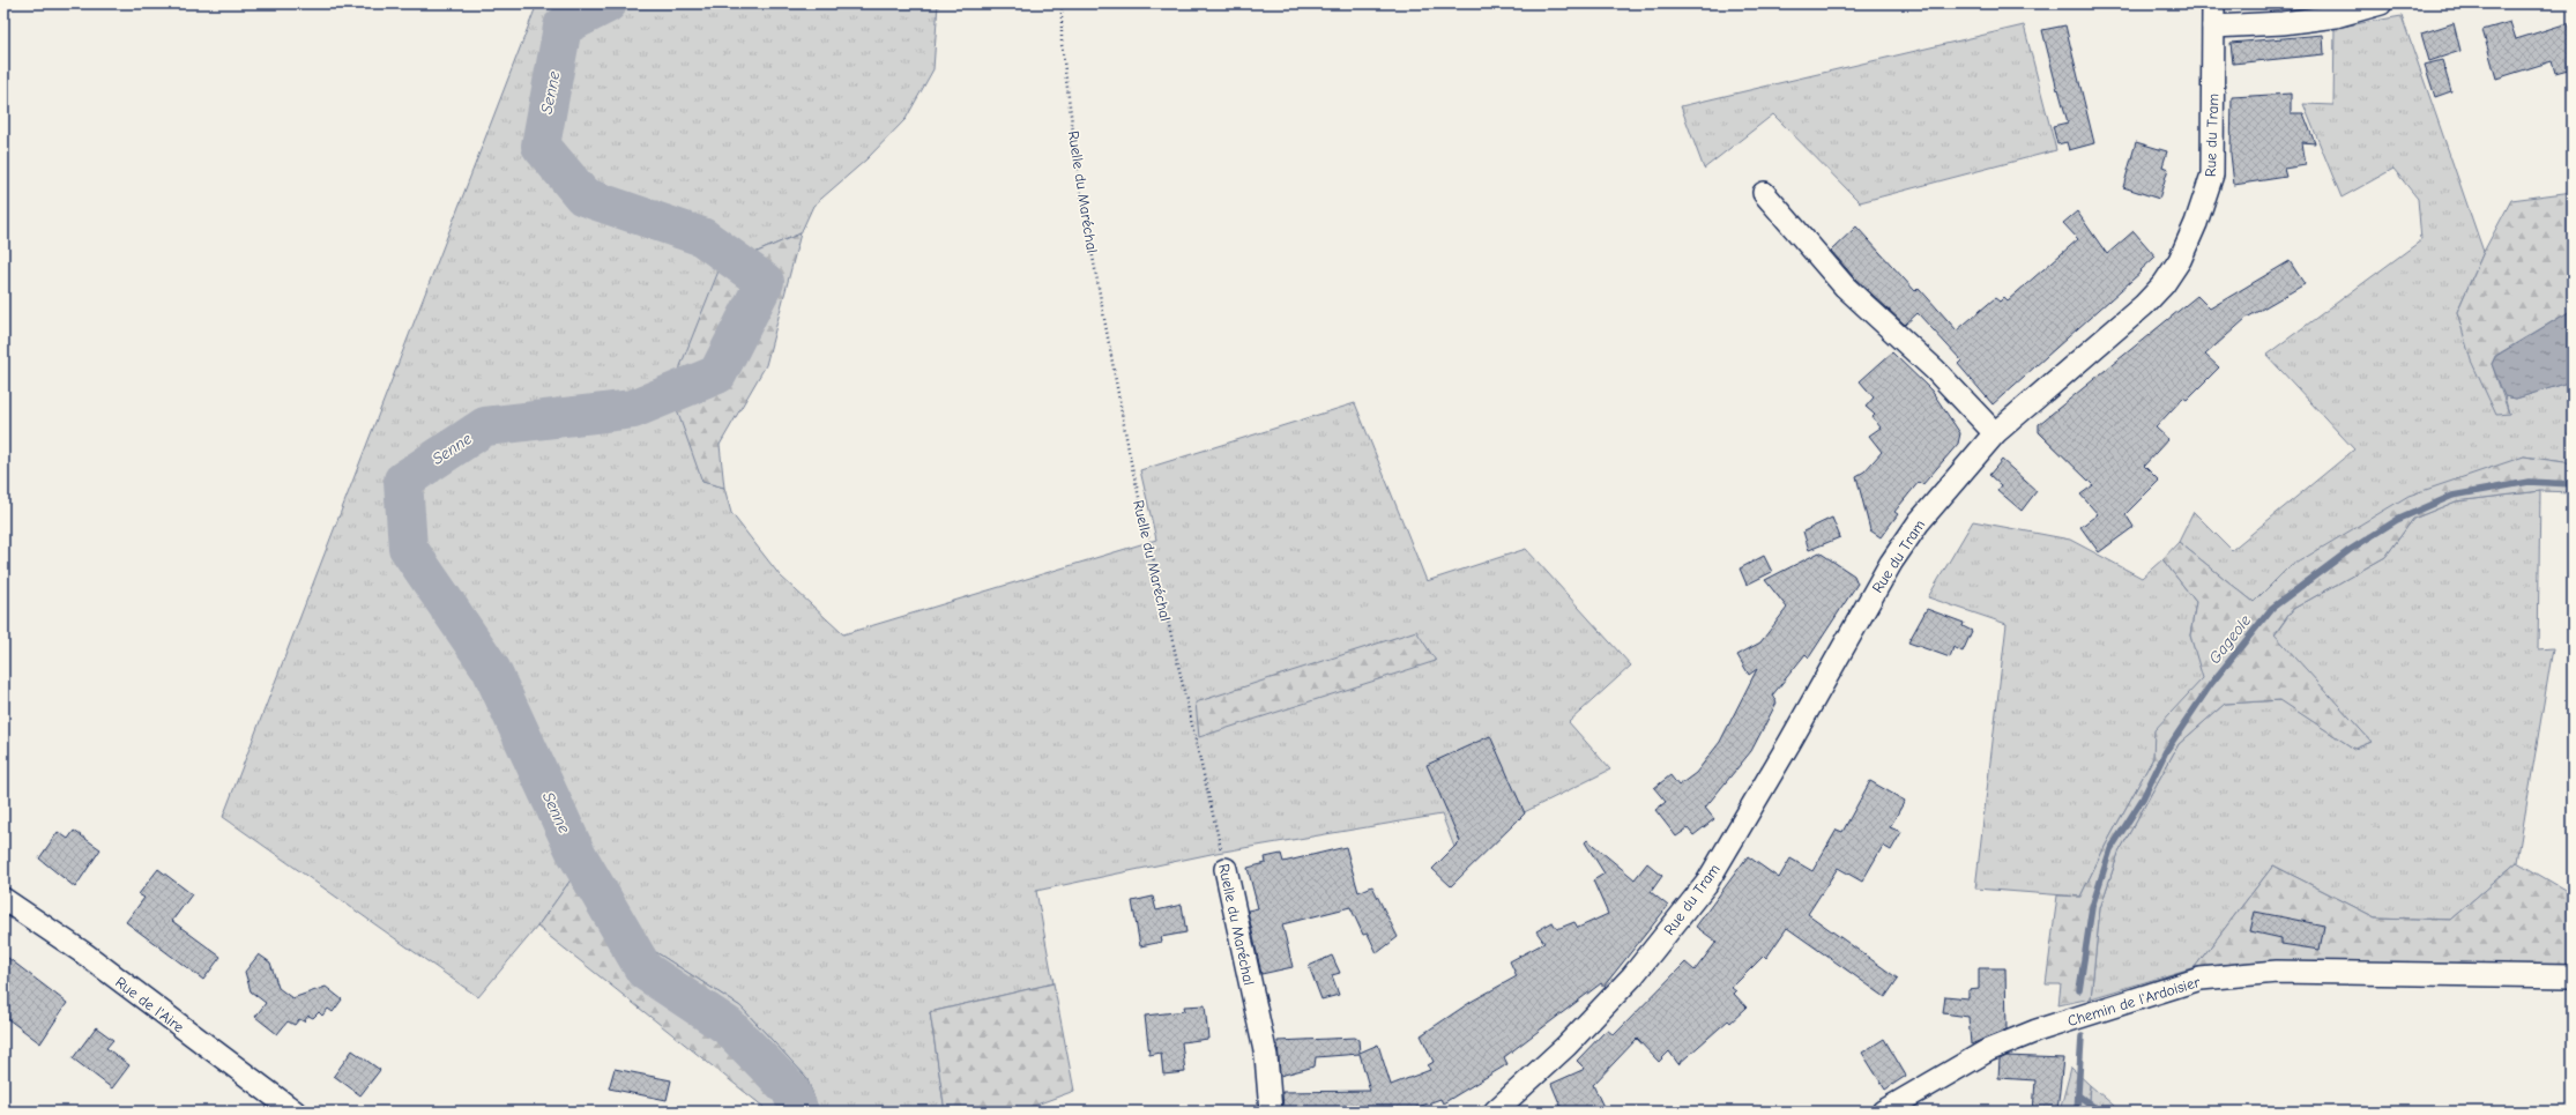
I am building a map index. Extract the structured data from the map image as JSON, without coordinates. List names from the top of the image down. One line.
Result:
{"streets":{"street":["Rue du Tram","Ruelle du Maréchal","Chemin de l'Ardoisier","Rue de l'Aire"]},"water":["Senne","Gageole"]}
